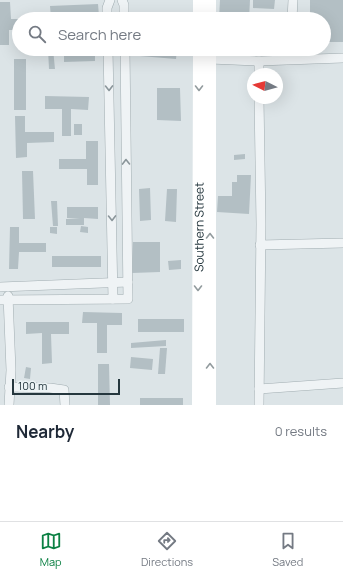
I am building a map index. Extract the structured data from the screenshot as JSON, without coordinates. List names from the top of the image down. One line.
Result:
{"streets":{"main road":["Southern Street"]},"scale_bar":"100 m","north":"left","page":{"search":"Search here","scale":"100 m","heading":["Nearby","0 results"],"nav":["Map","Directions","Saved"]}}
